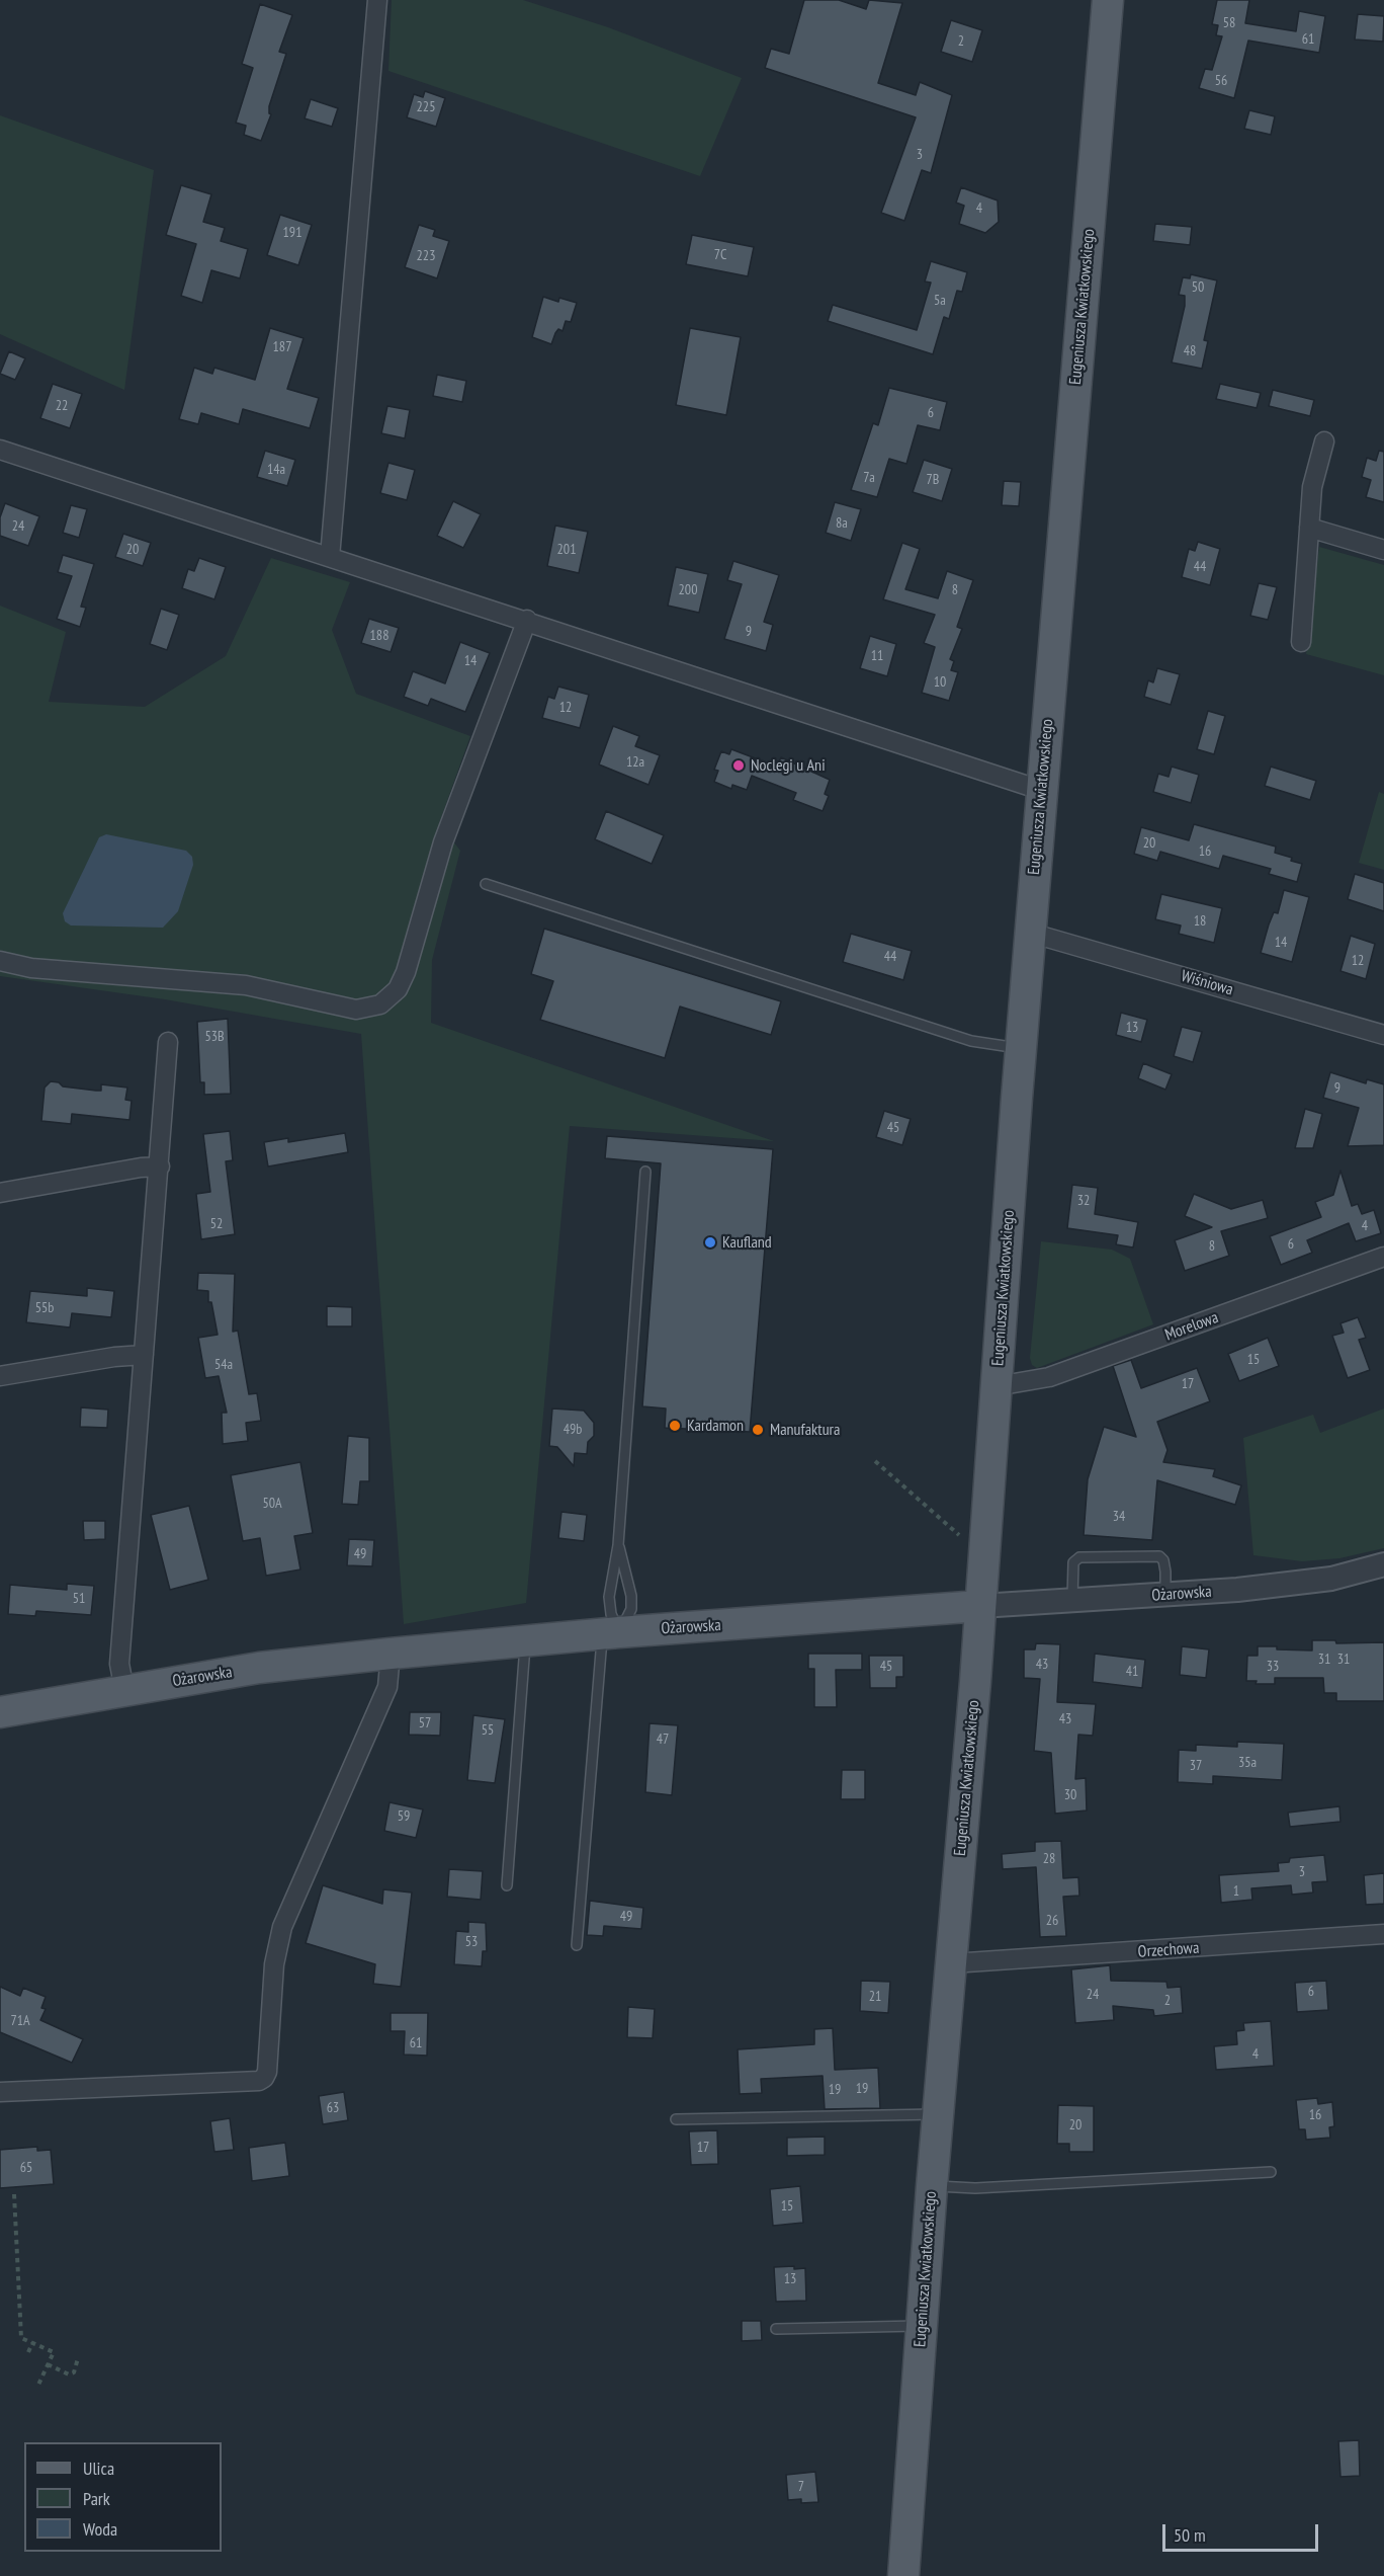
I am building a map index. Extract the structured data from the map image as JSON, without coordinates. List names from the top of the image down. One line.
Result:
{"streets":{"main road":["Eugeniusza Kwiatkowskiego","Ożarowska"],"street":["Wiśniowa","Morelowa","Orzechowa"]},"crossings":[["Eugeniusza Kwiatkowskiego","Wiśniowa"],["Eugeniusza Kwiatkowskiego","Morelowa"],["Eugeniusza Kwiatkowskiego","Ożarowska"],["Eugeniusza Kwiatkowskiego","Orzechowa"]],"places":["Noclegi u Ani","Kaufland","Kardamon","Manufaktura"],"house_numbers":["58","61","2","56","225","3","4","191","7C","223","50","5a","187","48","22","6","14a","7a","7B","8a","24","20","201","44","200","8","9","188","11","14","10","12","12a","20","16","18","14","44","12","13","53B","9","45","32","52","4","6","8","55b","15","54a","17","49b","50A","34","49","51","31","31","43","45","33","41","43","57","55","47","35a","37","30","59","28","3","1","49","26","53","6","24","21","2","71A","61","4","19","19","63","16","20","17","65","15","13","7"],"legend":["Ulica","Park","Woda"],"scale_bar":"50 m"}
